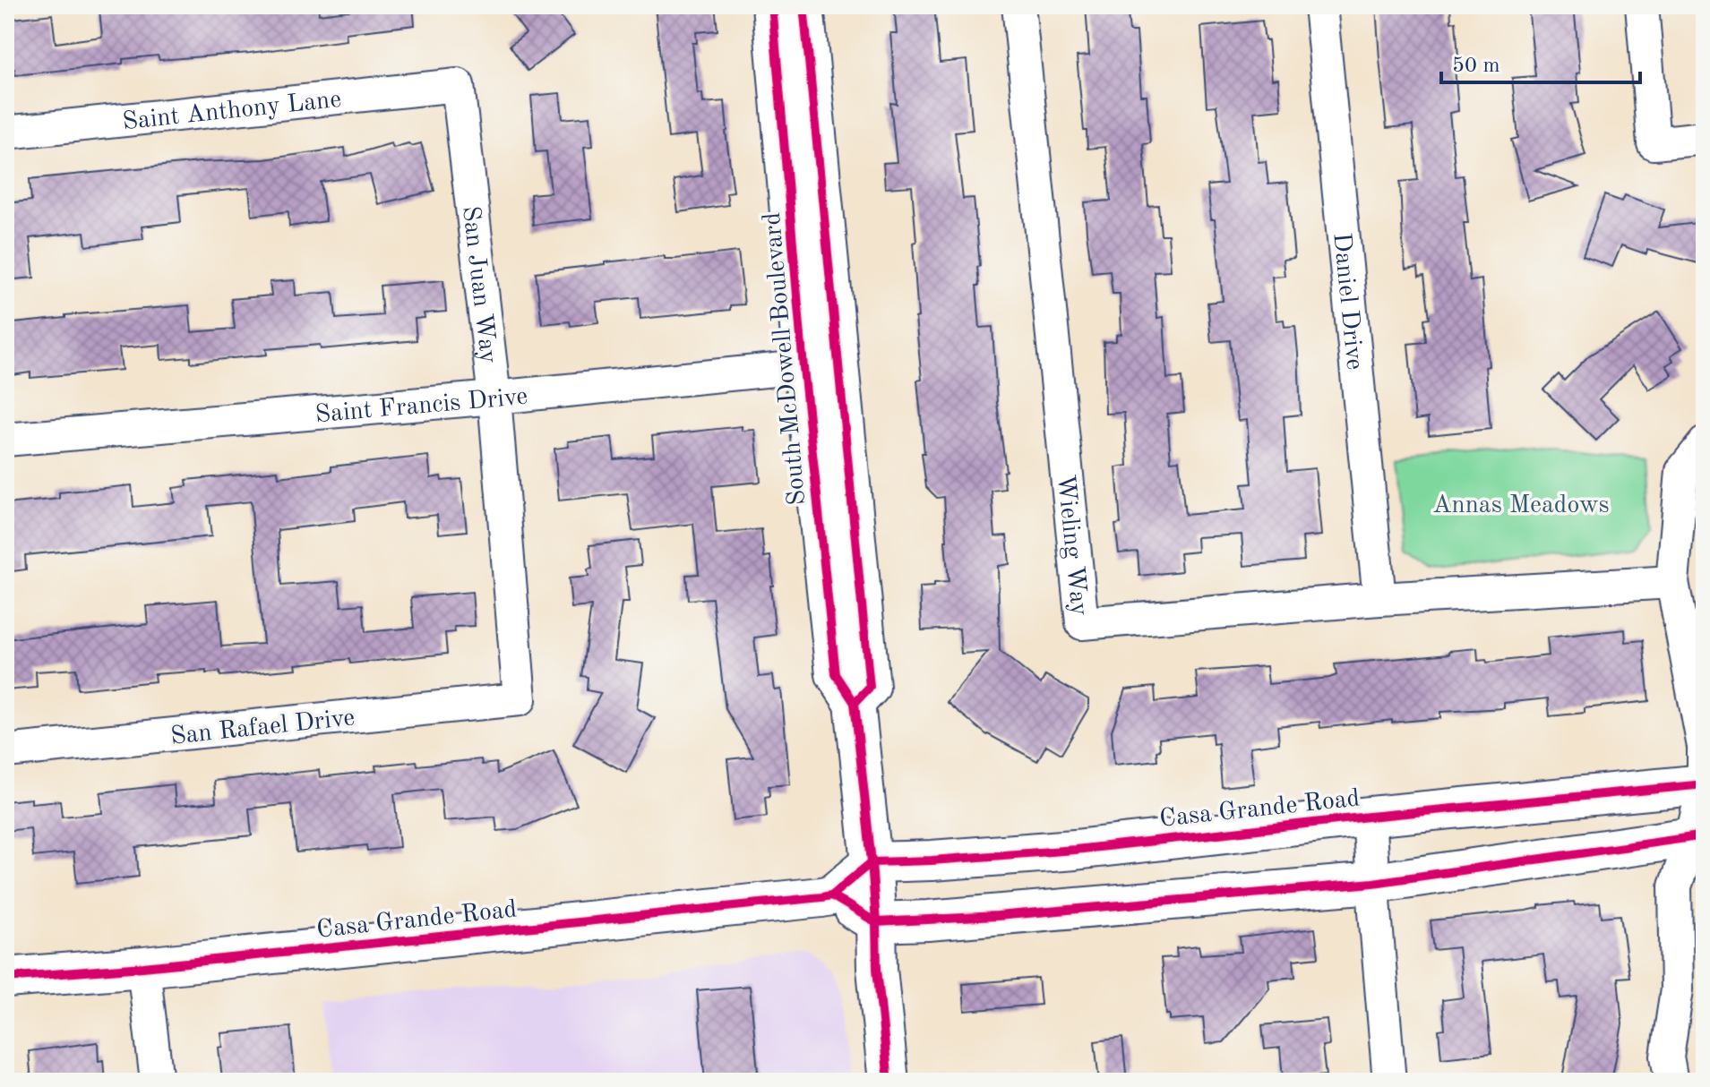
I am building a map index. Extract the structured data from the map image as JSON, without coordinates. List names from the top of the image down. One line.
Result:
{"streets":{"main road":["South McDowell Boulevard","Casa Grande Road"],"street":["Saint Anthony Lane","San Juan Way","Daniel Drive","Saint Francis Drive","Wieling Way","San Rafael Drive"]},"crossings":[["Saint Anthony Lane","San Juan Way"],["San Juan Way","Saint Francis Drive"],["San Juan Way","San Rafael Drive"],["Daniel Drive","Wieling Way"],["South McDowell Boulevard","Saint Francis Drive"],["South McDowell Boulevard","Casa Grande Road"]],"parks":["Annas Meadows"],"scale_bar":"50 m"}
